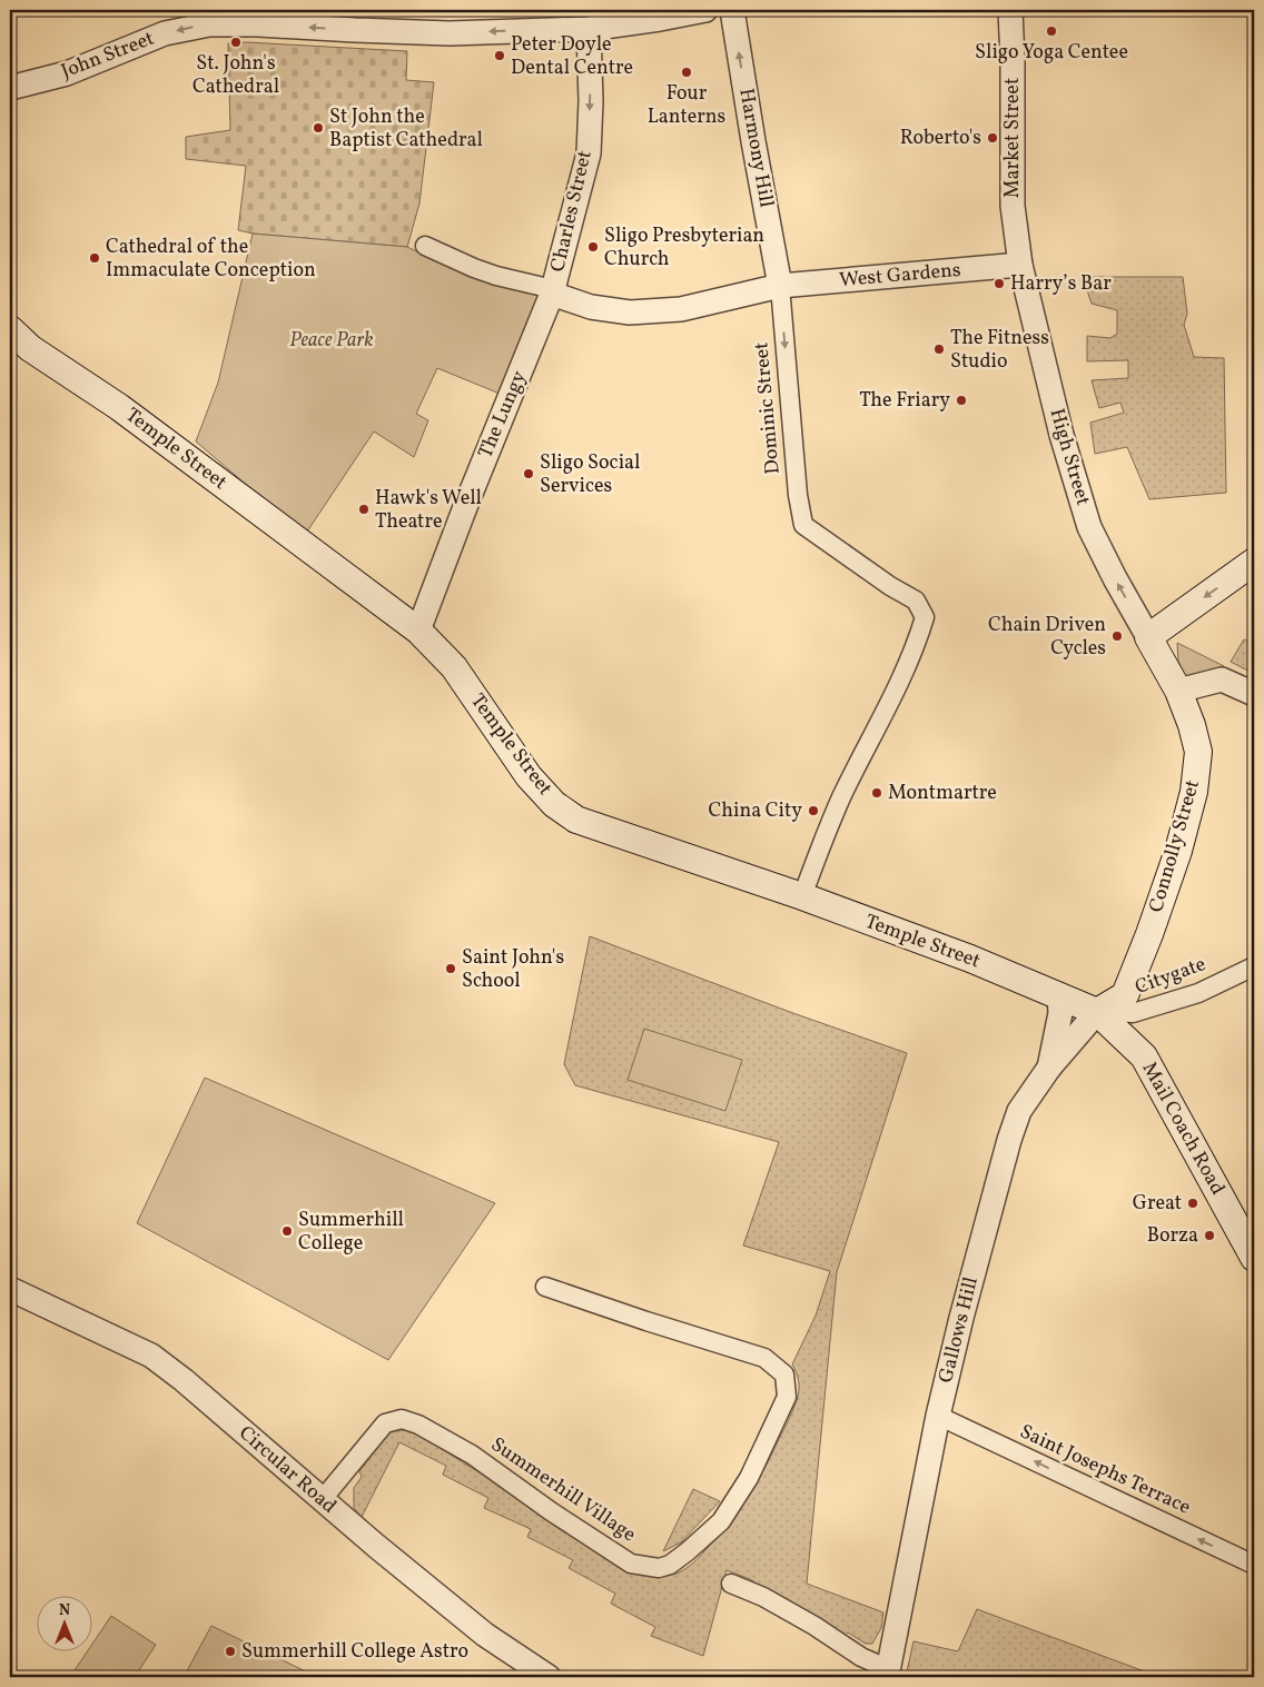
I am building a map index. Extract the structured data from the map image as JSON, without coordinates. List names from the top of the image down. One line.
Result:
{"streets":{"main road":["Temple Street","Connolly Street","Mail Coach Road"],"street":["John Street","Market Street","Harmony Hill","Charles Street","West Gardens","Dominic Street","The Lungy","High Street","Citygate","Gallows Hill","Circular Road","Saint Josephs Terrace","Summerhill Village"]},"crossings":[["John Street","Charles Street"],["Market Street","West Gardens"],["Market Street","High Street"],["Harmony Hill","West Gardens"],["Harmony Hill","Dominic Street"],["Charles Street","West Gardens"],["Charles Street","The Lungy"],["West Gardens","Dominic Street"],["West Gardens","The Lungy"],["West Gardens","High Street"],["Dominic Street","Temple Street"],["The Lungy","Temple Street"],["Temple Street","Connolly Street"],["Temple Street","Citygate"],["Temple Street","Mail Coach Road"],["Temple Street","Gallows Hill"],["High Street","Connolly Street"],["Connolly Street","Citygate"],["Connolly Street","Mail Coach Road"],["Connolly Street","Gallows Hill"],["Citygate","Mail Coach Road"],["Citygate","Gallows Hill"],["Mail Coach Road","Gallows Hill"],["Gallows Hill","Saint Josephs Terrace"],["Circular Road","Summerhill Village"]],"one_way":["John Street","Harmony Hill","Charles Street","Dominic Street","High Street","Saint Josephs Terrace"],"parks":["Peace Park"],"places":["Sligo Yoga Centee","St. John's Cathedral","Peter Doyle Dental Centre","Four Lanterns","St John the Baptist Cathedral","Roberto's","Sligo Presbyterian Church","Cathedral of the Immaculate Conception","Harry’s Bar","The Fitness Studio","The Friary","Sligo Social Services","Hawk's Well Theatre","Chain Driven Cycles","Montmartre","China City","Saint John's School","Great","Summerhill College","Borza","Summerhill College Astro"],"north":"top"}
